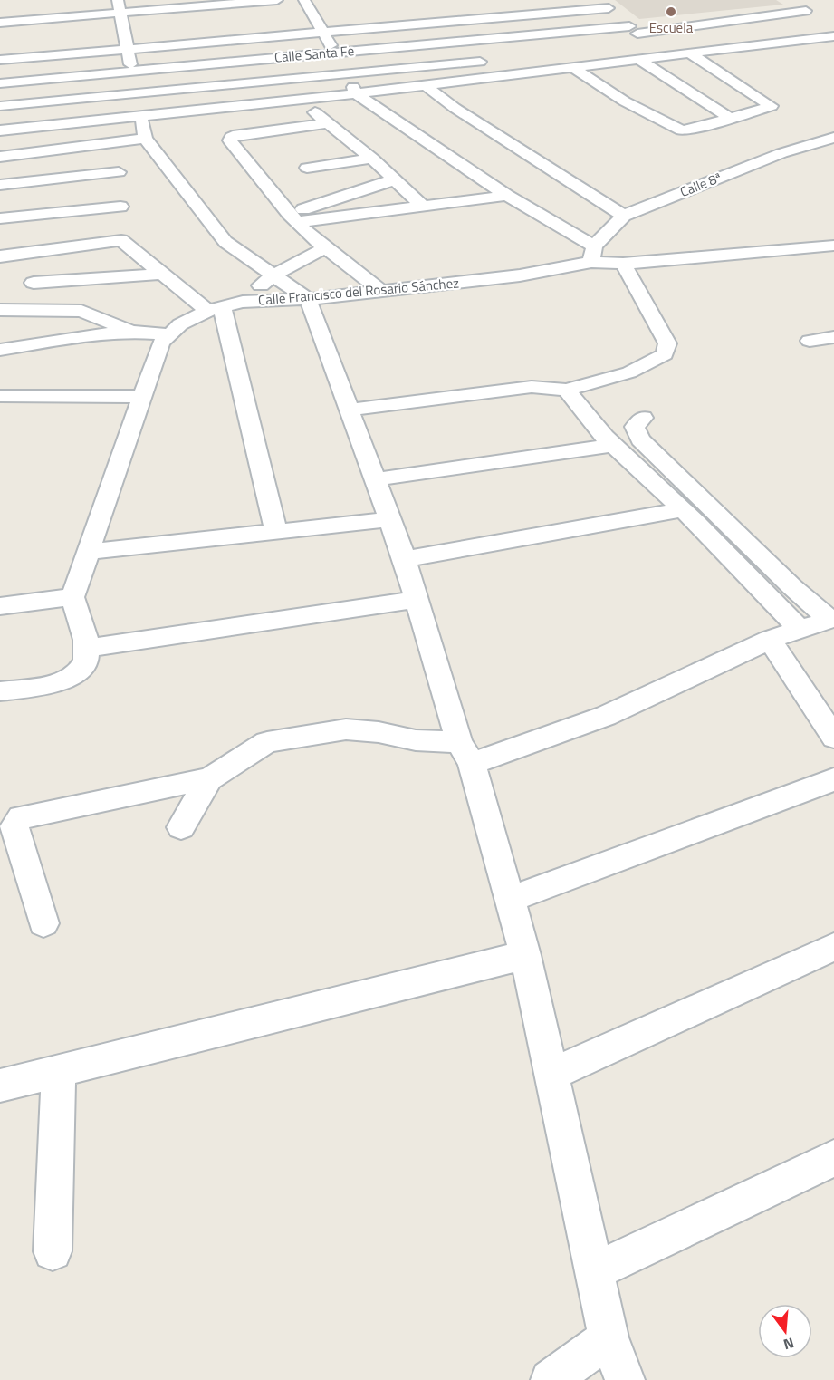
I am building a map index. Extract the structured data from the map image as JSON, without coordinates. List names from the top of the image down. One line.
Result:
{"streets":{"street":["Calle Santa Fe","Calle 8ª","Calle Francisco del Rosario Sánchez"]},"crossings":[["Calle 8ª","Calle Francisco del Rosario Sánchez"]],"places":["Escuela"],"north":"bottom"}
